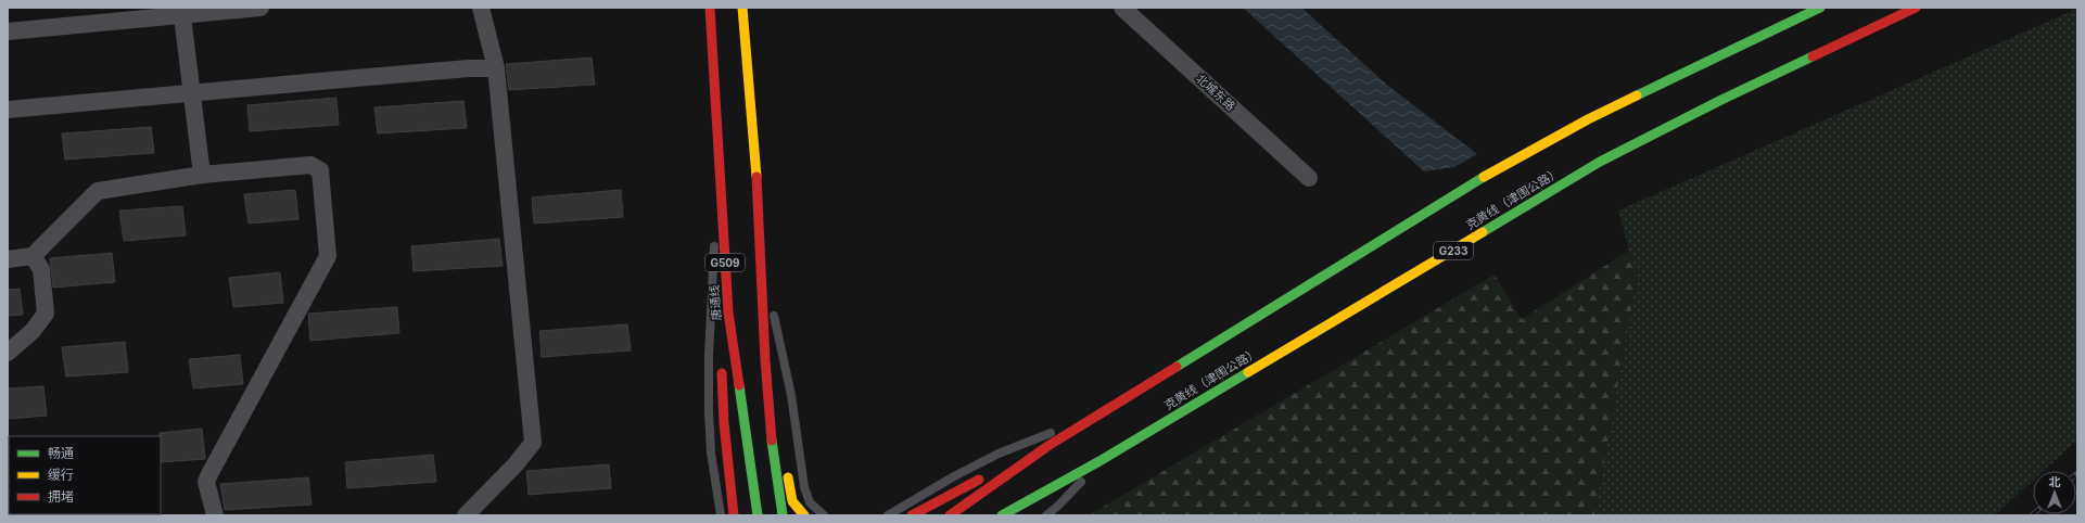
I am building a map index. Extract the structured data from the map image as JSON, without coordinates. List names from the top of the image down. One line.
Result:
{"streets":{"highway":["克黄线（津围公路）","G233","G509","唐通线"],"street":["北城东路"]},"crossings":[["克黄线（津围公路）","G233"]],"legend":["畅通","缓行","拥堵"],"north":"top"}
